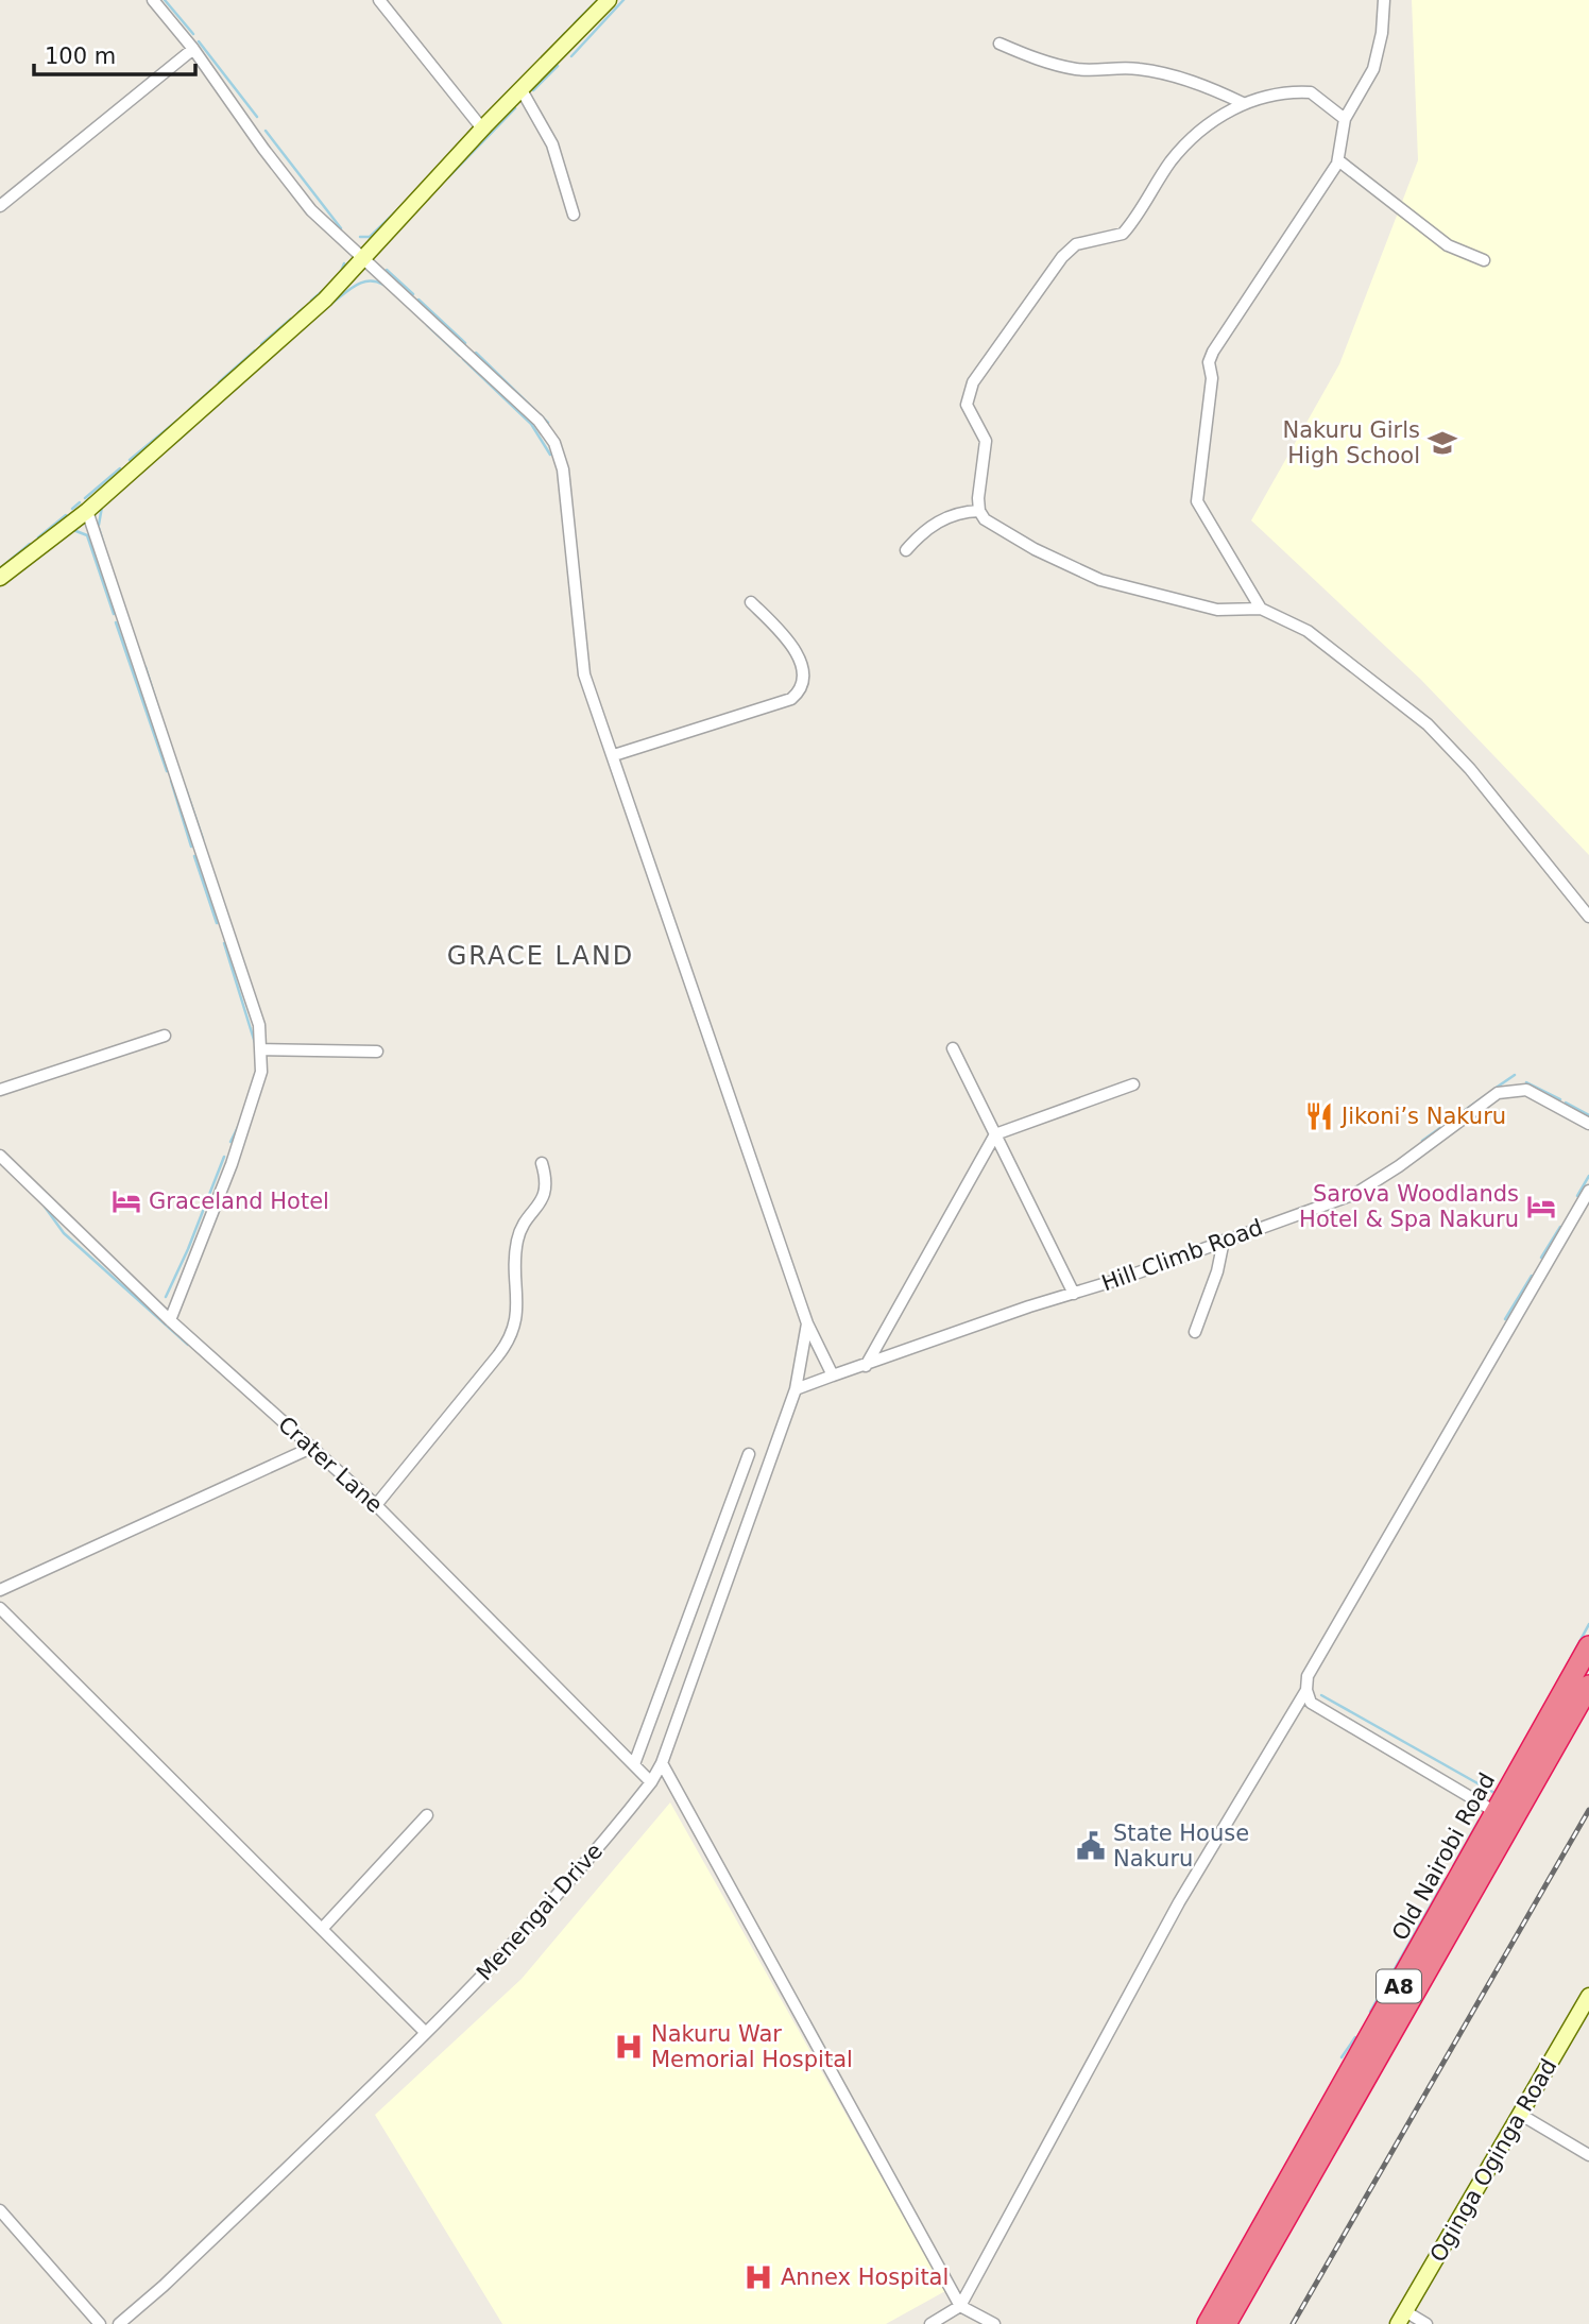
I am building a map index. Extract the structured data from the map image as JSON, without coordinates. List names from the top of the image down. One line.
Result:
{"streets":{"highway":["Old Nairobi Road","A8"],"street":["Hill Climb Road","Crater Lane","Menengai Drive","Oginga Oginga Road"]},"crossings":[["Hill Climb Road","Menengai Drive"],["Crater Lane","Menengai Drive"]],"districts":["GRACE LAND"],"places":{"school or university":["Nakuru Girls High School"],"restaurant":["Jikoni’s Nakuru"],"hotel":["Graceland Hotel","Sarova Woodlands Hotel & Spa Nakuru"],"public building":["State House Nakuru"],"hospital":["Nakuru War Memorial Hospital","Annex Hospital"]},"scale_bar":"100 m"}
